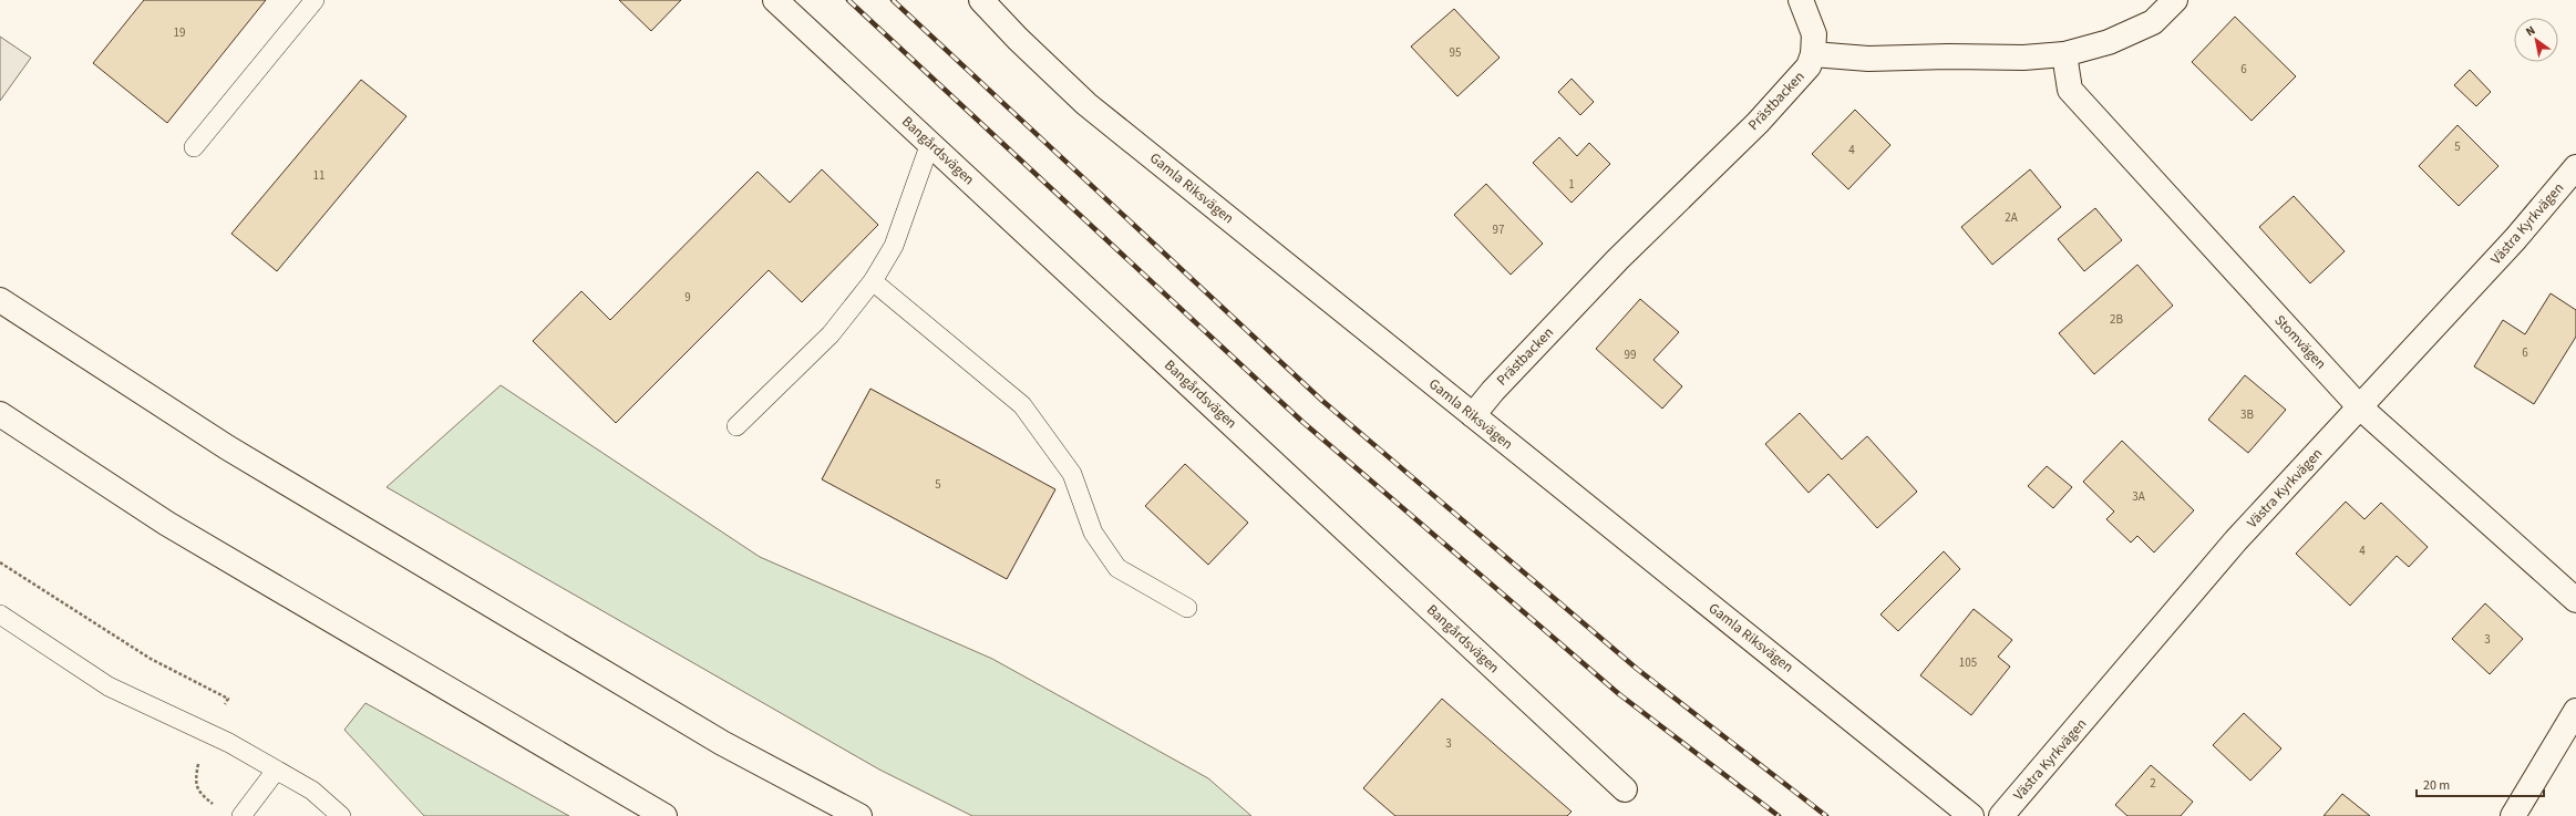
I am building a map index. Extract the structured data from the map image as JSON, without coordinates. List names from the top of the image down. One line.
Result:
{"streets":{"main road":["Prästbacken","Bangårdsvägen","Gamla Riksvägen","Västra Kyrkvägen","Stomvägen"]},"crossings":[["Prästbacken","Gamla Riksvägen"],["Västra Kyrkvägen","Stomvägen"]],"house_numbers":["19","95","6","5","4","11","1","2A","97","9","2B","6","99","3B","5","3A","4","3","105","3","2"],"scale_bar":"20 m","north":"top left"}
